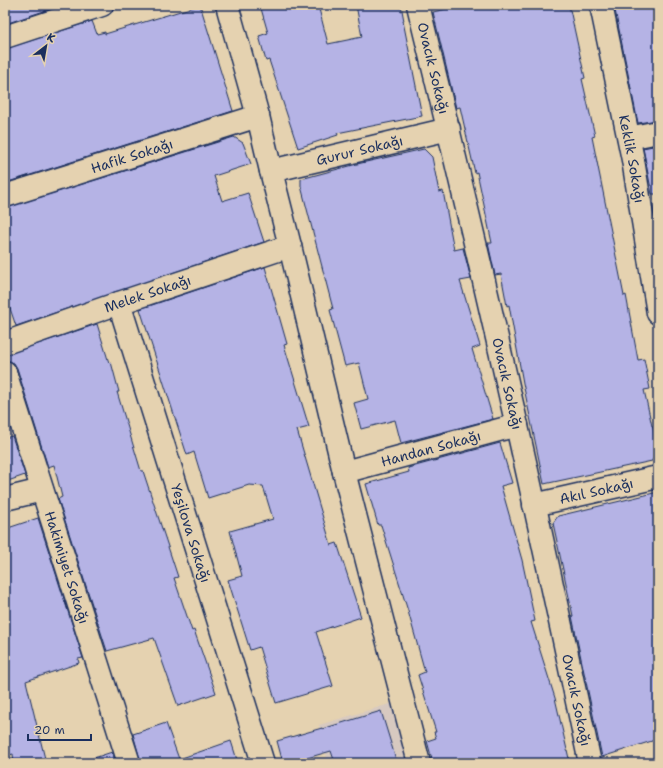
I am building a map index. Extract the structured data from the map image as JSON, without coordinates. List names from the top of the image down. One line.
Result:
{"streets":{"street":["Ovacık Sokağı","Gurur Sokağı","Hafik Sokağı","Keklik Sokağı","Melek Sokağı","Handan Sokağı","Akıl Sokağı","Yeşilova Sokağı","Hakimiyet Sokağı"]},"crossings":[["Ovacık Sokağı","Gurur Sokağı"],["Ovacık Sokağı","Handan Sokağı"],["Ovacık Sokağı","Akıl Sokağı"],["Melek Sokağı","Yeşilova Sokağı"]],"scale_bar":"20 m","north":"top right"}
